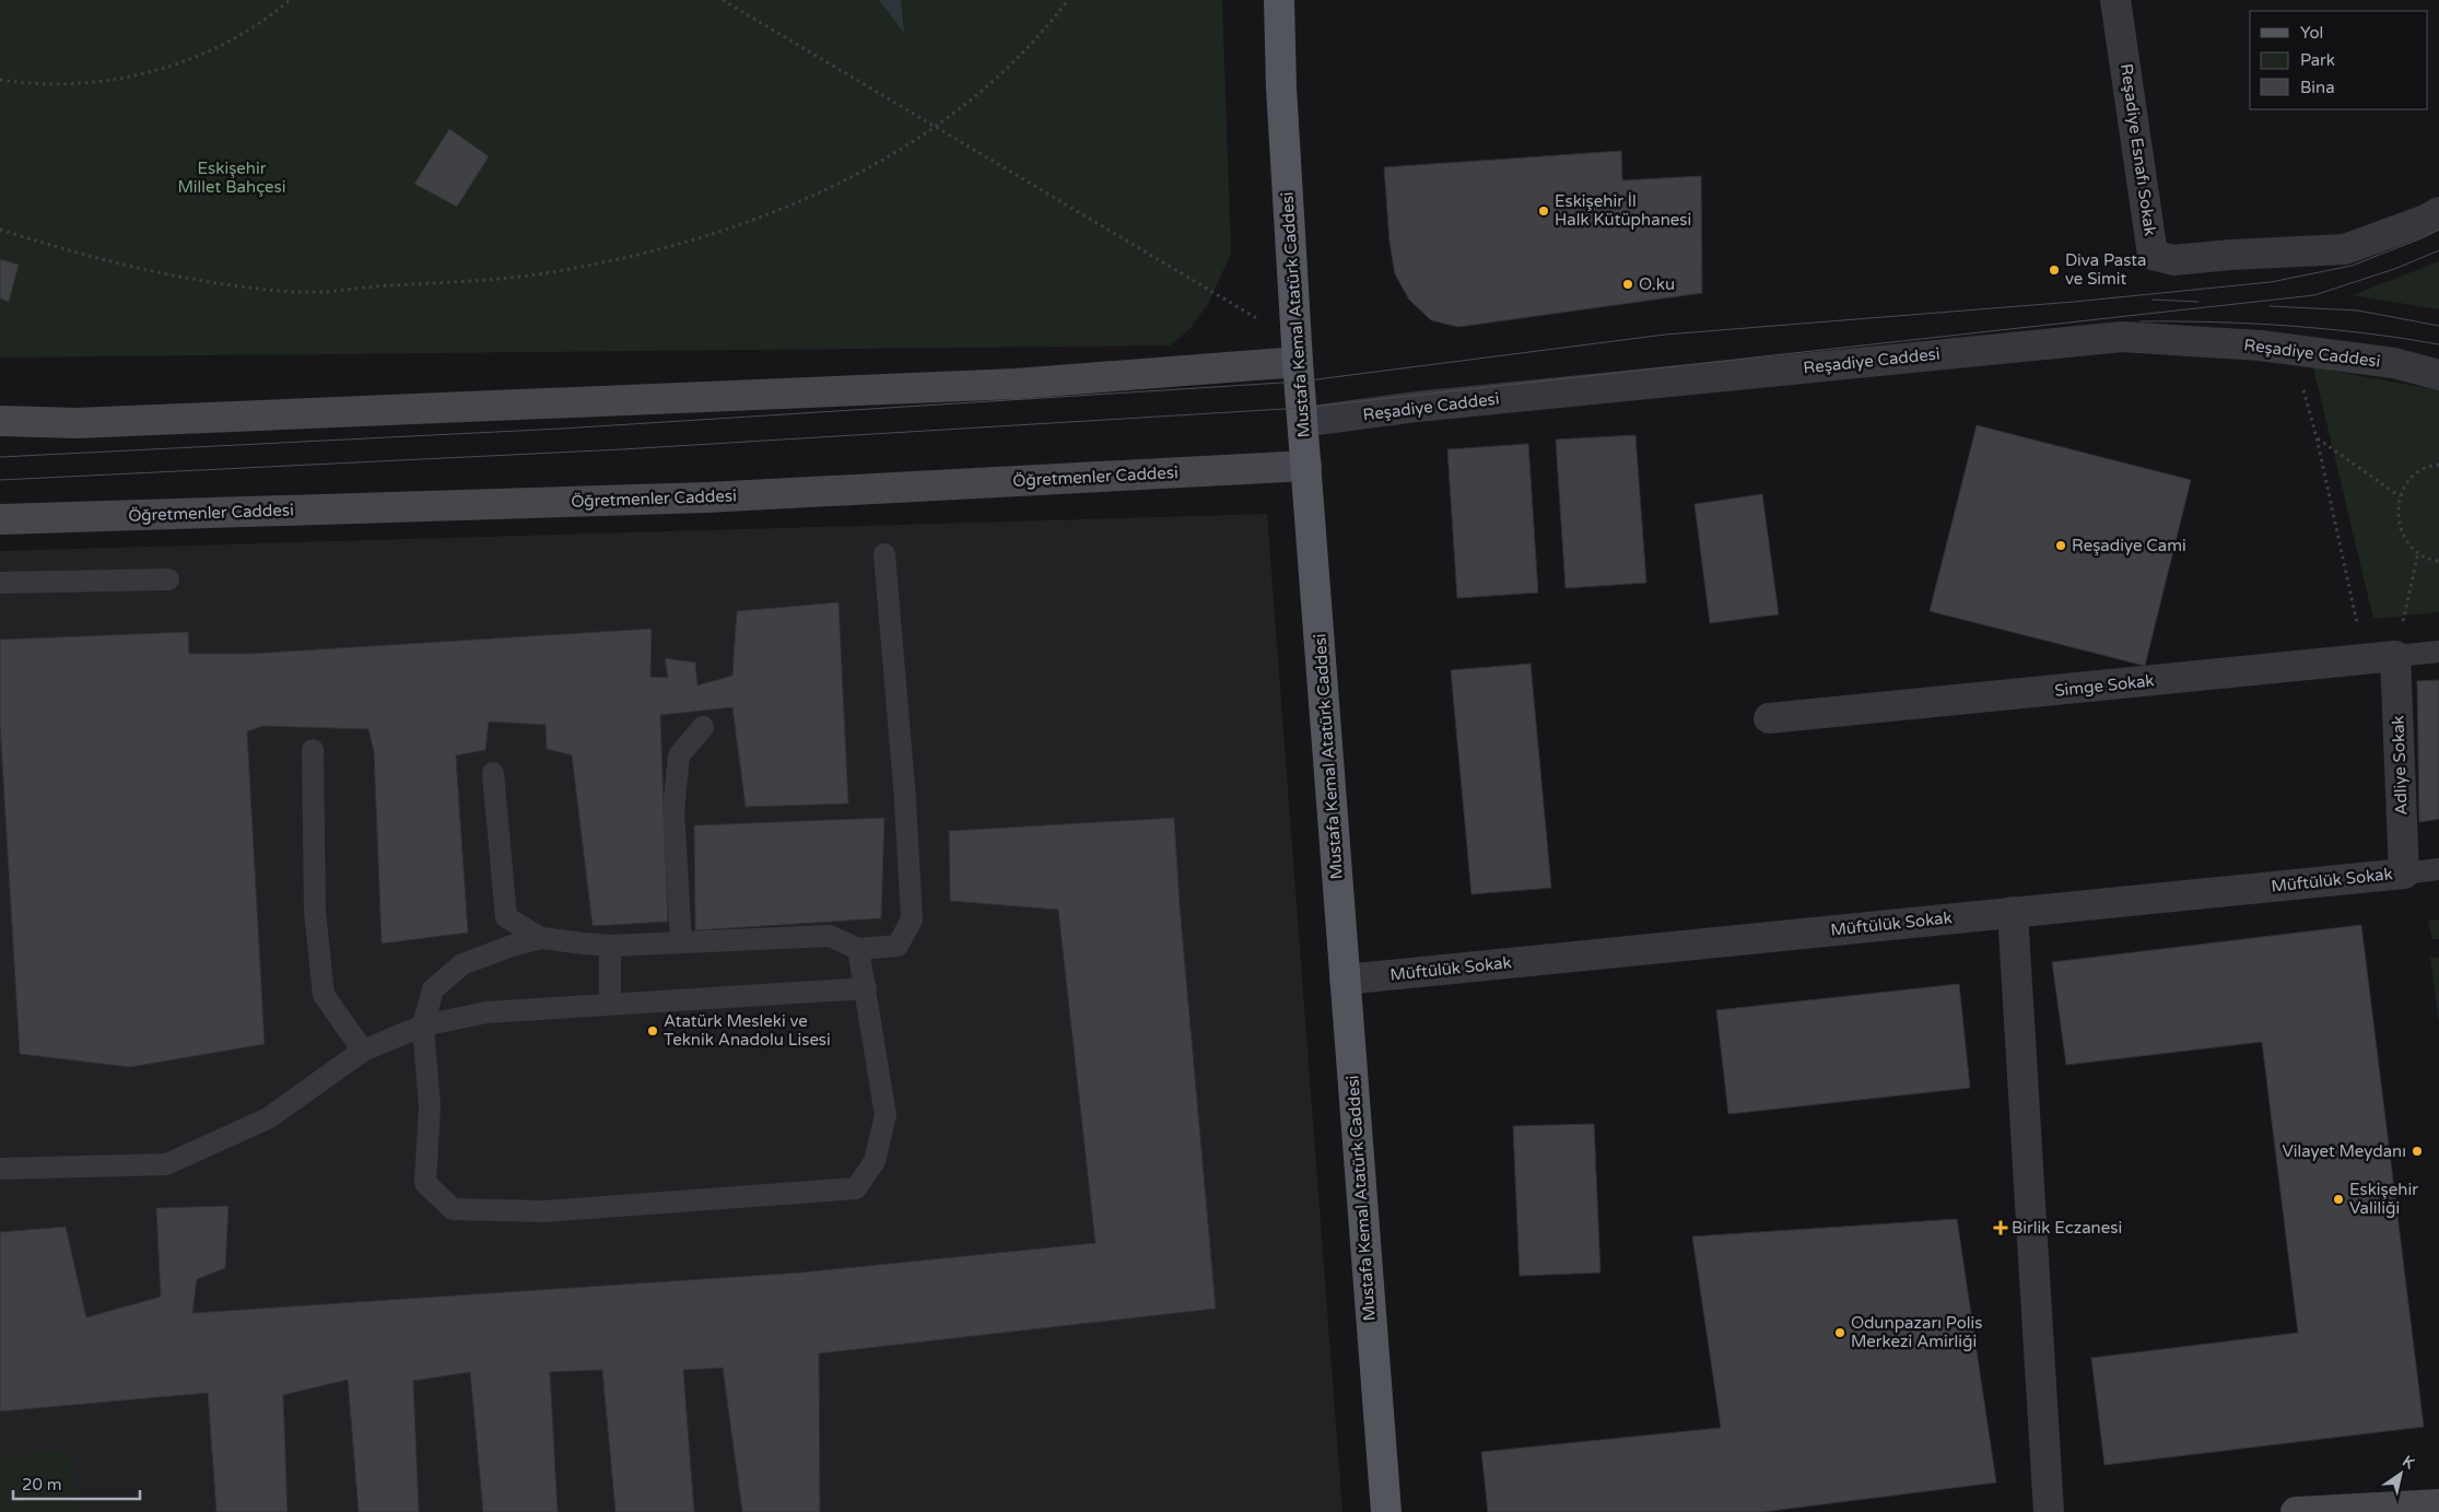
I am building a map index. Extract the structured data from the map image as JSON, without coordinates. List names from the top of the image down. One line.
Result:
{"streets":{"main road":["Mustafa Kemal Atatürk Caddesi","Öğretmenler Caddesi"],"street":["Reşadiye Esnafı Sokak","Reşadiye Caddesi","Simge Sokak","Adliye Sokak","Müftülük Sokak"]},"crossings":[["Mustafa Kemal Atatürk Caddesi","Reşadiye Caddesi"],["Mustafa Kemal Atatürk Caddesi","Öğretmenler Caddesi"],["Mustafa Kemal Atatürk Caddesi","Müftülük Sokak"],["Simge Sokak","Adliye Sokak"],["Adliye Sokak","Müftülük Sokak"]],"parks":["Eskişehir Millet Bahçesi"],"places":{"other":["Eskişehir İl Halk Kütüphanesi","Diva Pasta ve Simit","O.ku","Reşadiye Cami","Atatürk Mesleki ve Teknik Anadolu Lisesi","Vilayet Meydanı","Eskişehir Valiliği","Odunpazarı Polis Merkezi Amirliği"],"health":["Birlik Eczanesi"]},"legend":["Yol","Park","Bina"],"scale_bar":"20 m","north":"top right"}
